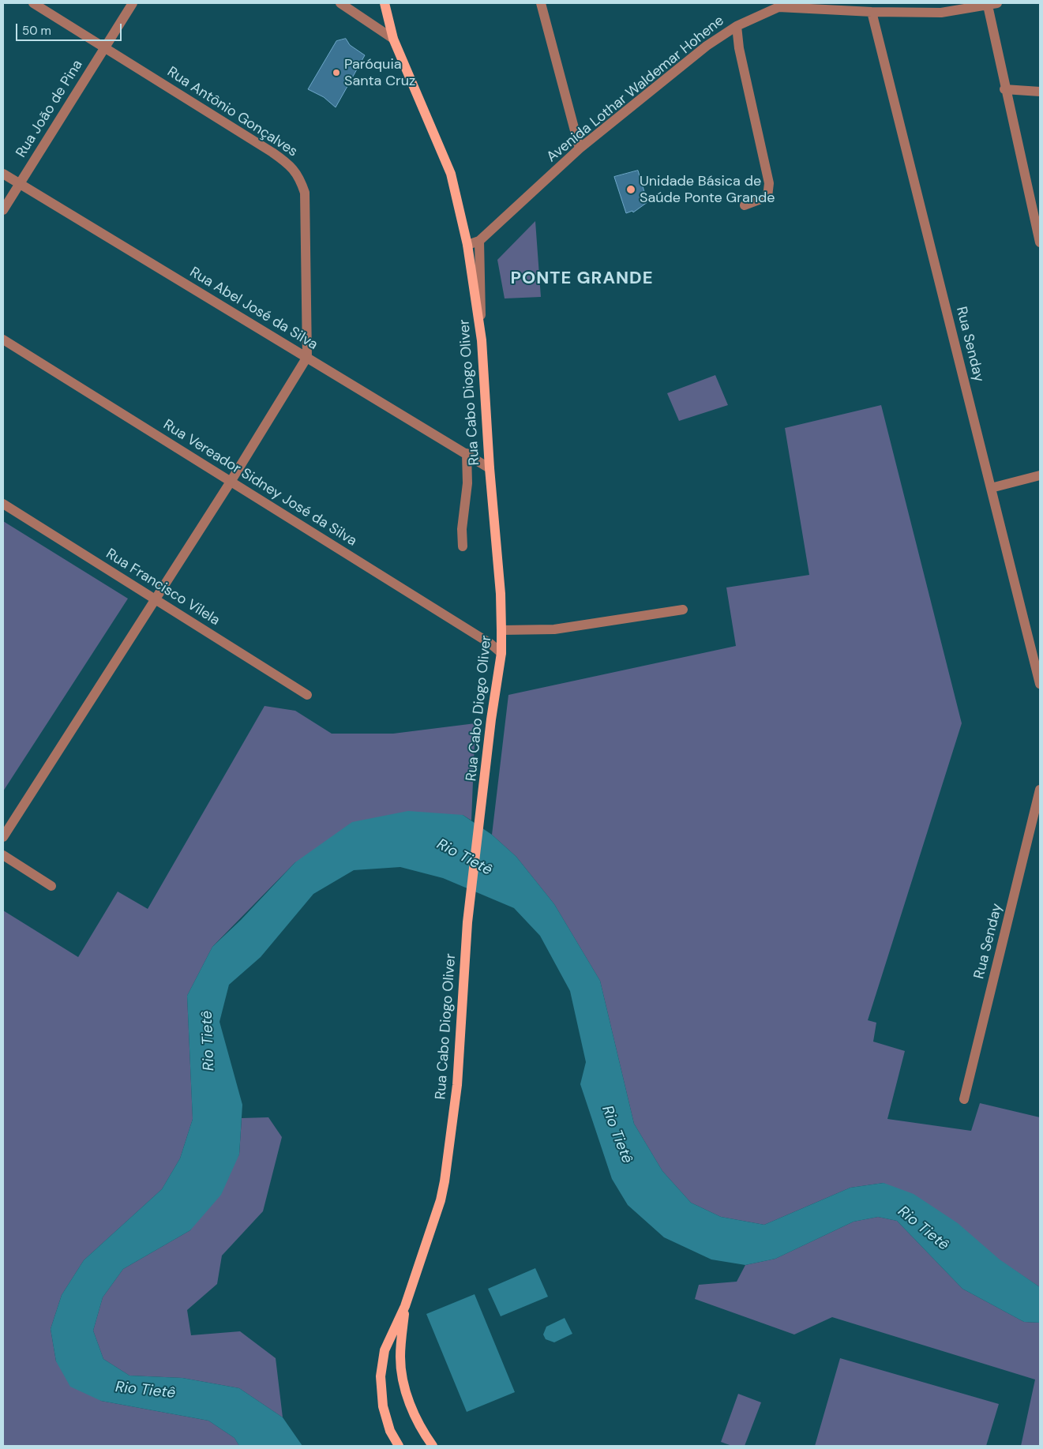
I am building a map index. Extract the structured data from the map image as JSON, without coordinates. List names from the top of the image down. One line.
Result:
{"streets":{"main road":["Rua Cabo Diogo Oliver"],"street":["Avenida Lothar Waldemar Hohene","Rua João de Pina","Rua Antônio Gonçalves","Rua Abel José da Silva","Rua Senday","Rua Vereador Sidney José da Silva","Rua Francisco Vilela"]},"crossings":[["Avenida Lothar Waldemar Hohene","Rua Senday"],["Avenida Lothar Waldemar Hohene","Rua Cabo Diogo Oliver"],["Rua João de Pina","Rua Antônio Gonçalves"],["Rua João de Pina","Rua Abel José da Silva"],["Rua Antônio Gonçalves","Rua Abel José da Silva"],["Rua Abel José da Silva","Rua Cabo Diogo Oliver"],["Rua Cabo Diogo Oliver","Rua Vereador Sidney José da Silva"]],"districts":["PONTE GRANDE"],"water":["Rio Tietê"],"places":["Paróquia Santa Cruz","Unidade Básica de Saúde Ponte Grande"],"scale_bar":"50 m"}
